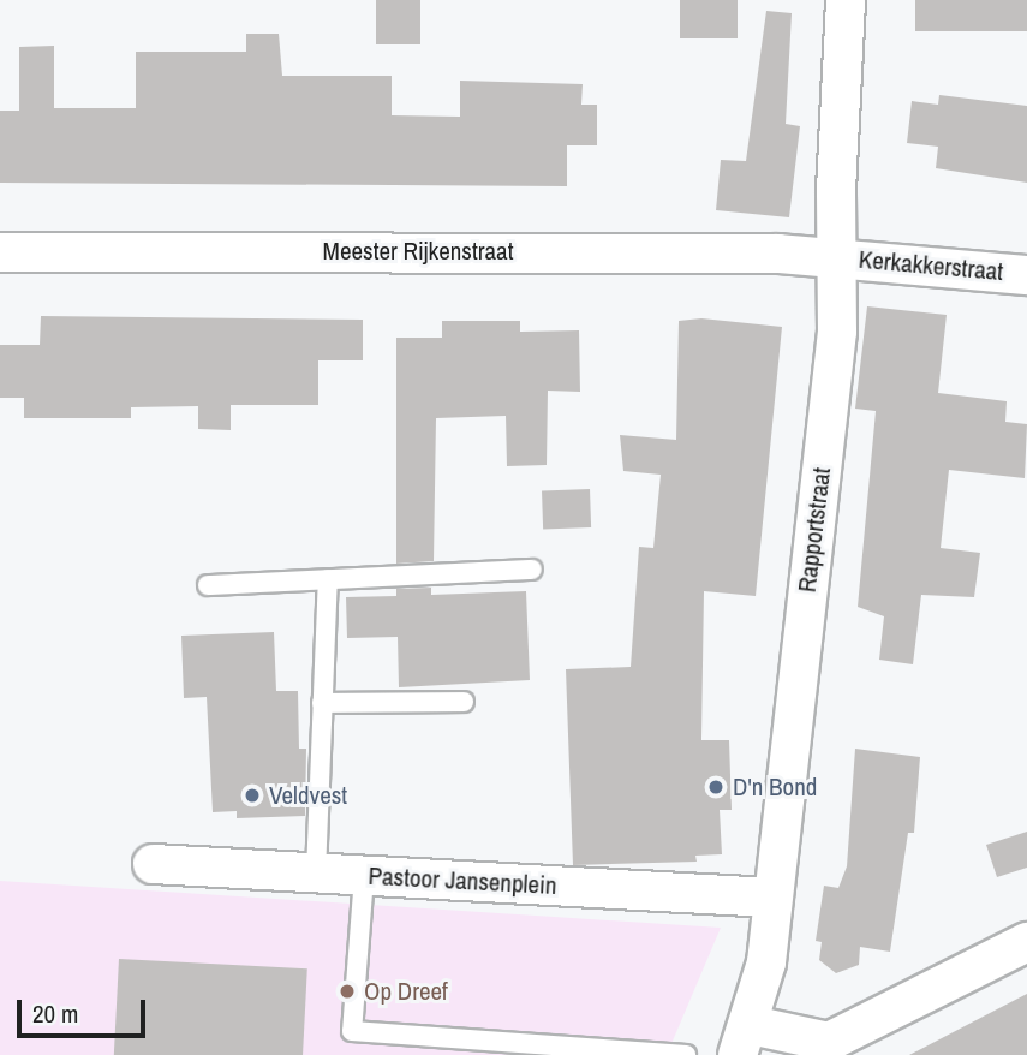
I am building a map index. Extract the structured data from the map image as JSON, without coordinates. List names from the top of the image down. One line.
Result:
{"streets":{"street":["Meester Rijkenstraat","Kerkakkerstraat","Rapportstraat","Pastoor Jansenplein"]},"crossings":[["Meester Rijkenstraat","Kerkakkerstraat"],["Meester Rijkenstraat","Rapportstraat"],["Kerkakkerstraat","Rapportstraat"],["Rapportstraat","Pastoor Jansenplein"]],"places":["D'n Bond","Veldvest","Op Dreef"],"scale_bar":"20 m"}
